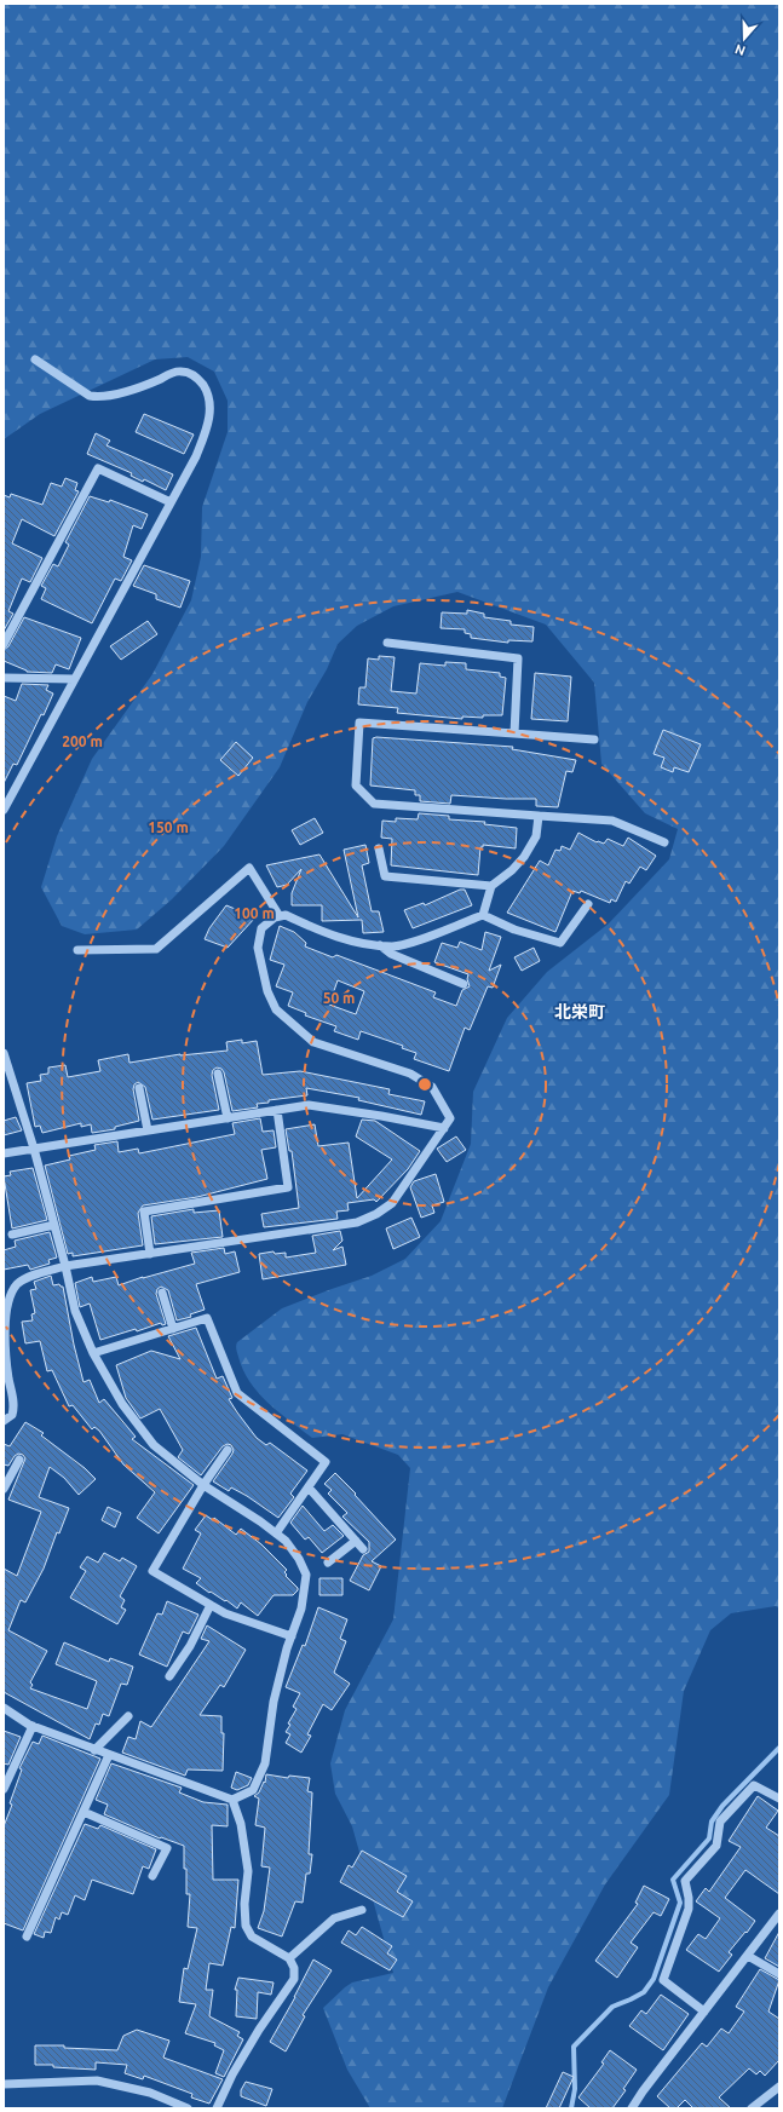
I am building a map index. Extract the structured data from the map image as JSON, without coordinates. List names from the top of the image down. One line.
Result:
{"districts":["北栄町"],"north":"bottom","rings":["200 m","150 m","100 m","50 m"]}
